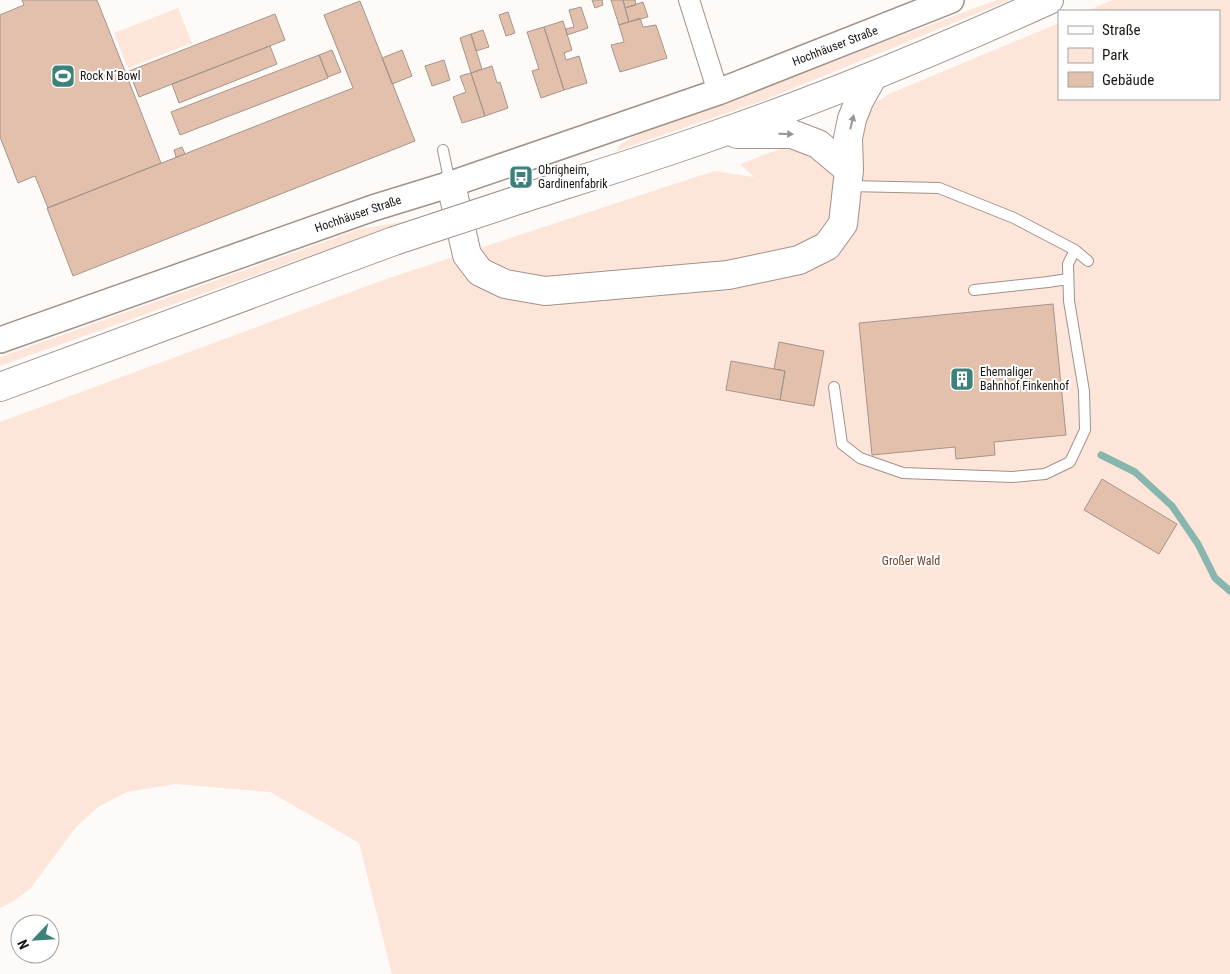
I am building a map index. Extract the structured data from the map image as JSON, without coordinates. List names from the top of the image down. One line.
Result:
{"streets":{"street":["Hochhäuser Straße"]},"parks":["Großer Wald"],"places":{"sports":["Rock N´Bowl"],"bus stop":["Obrigheim, Gardinenfabrik"],"building":["Ehemaliger Bahnhof Finkenhof"]},"legend":["Straße","Park","Gebäude"],"north":"bottom left"}
